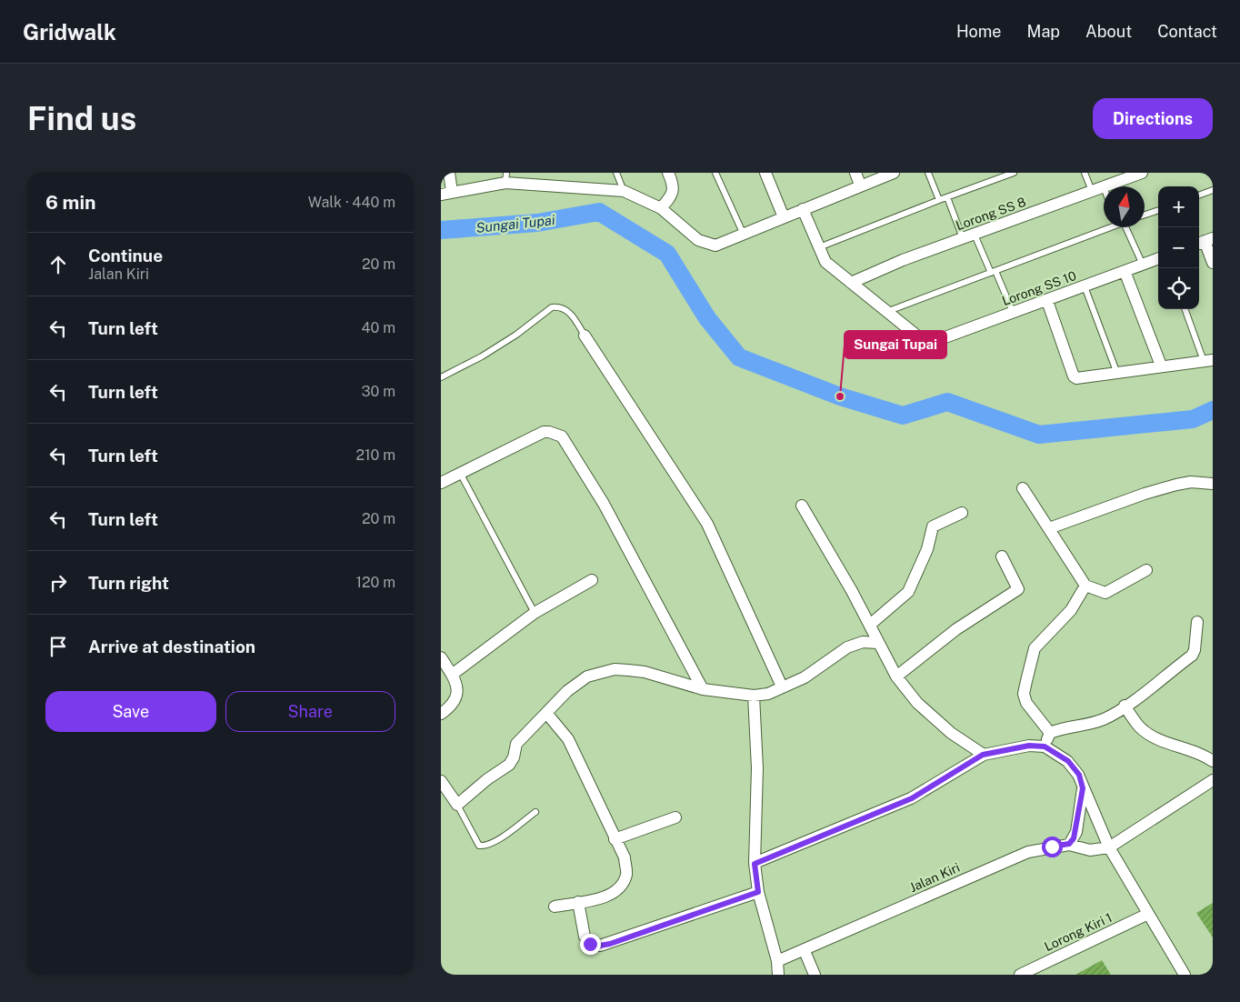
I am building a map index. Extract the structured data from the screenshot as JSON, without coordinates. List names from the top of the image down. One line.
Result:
{"streets":{"street":["Lorong SS 8","Lorong SS 10","Jalan Kiri","Lorong Kiri 1"]},"water":["Sungai Tupai"],"places":["Sungai Tupai"],"north":"top","page":{"header":"Gridwalk","nav":["Home","Map","About","Contact"],"buttons":["Directions",["Save","Share"]],"title":"Find us","heading":["6 min","Walk · 440 m"],"map_buttons":["+","−"],"list":[["Continue","Jalan Kiri","20 m"],["Turn left","40 m"],["Turn left","30 m"],["Turn left","210 m"],["Turn left","20 m"],["Turn right","120 m"],"Arrive at destination"]}}
